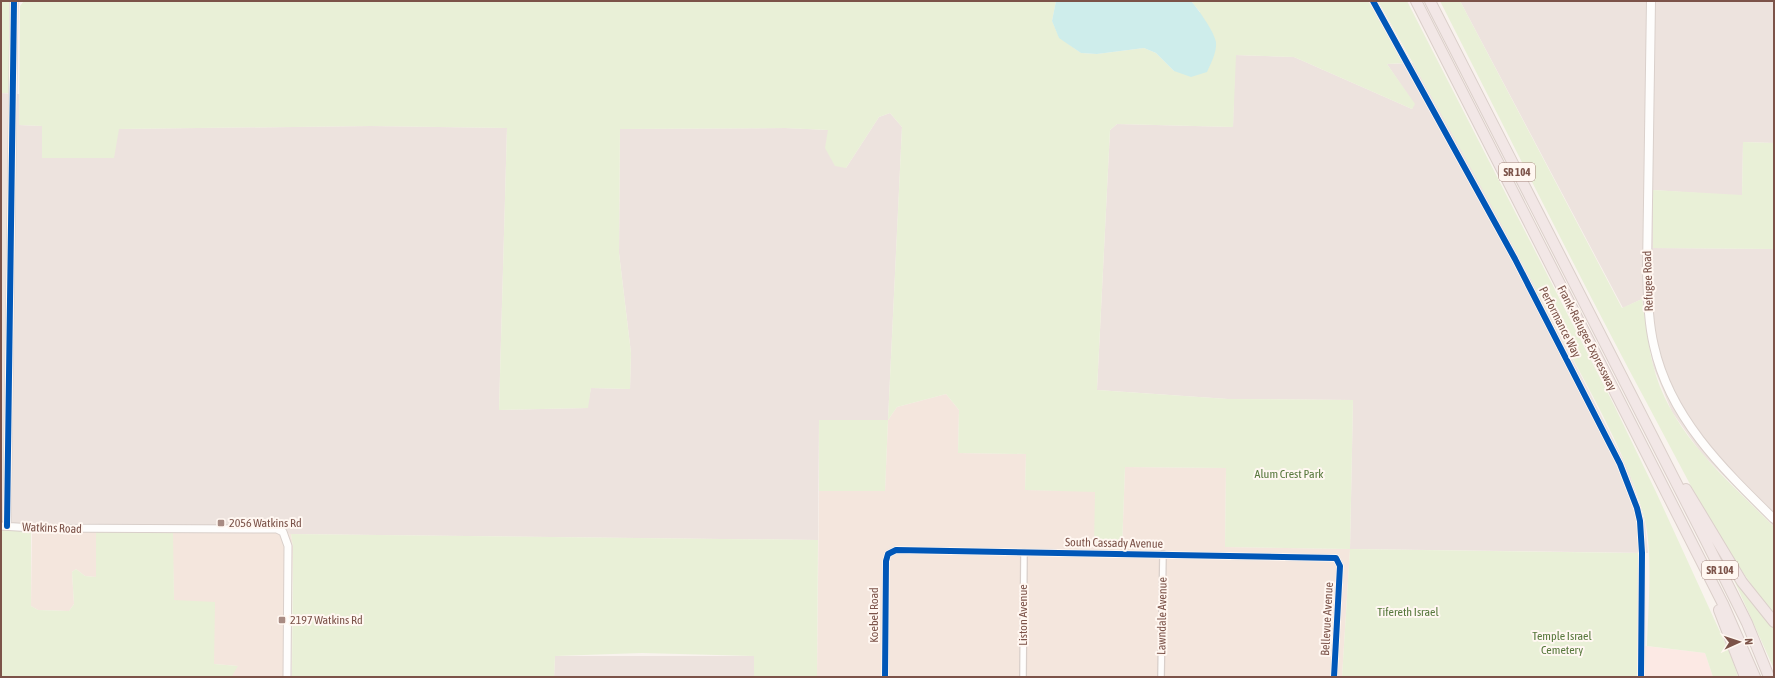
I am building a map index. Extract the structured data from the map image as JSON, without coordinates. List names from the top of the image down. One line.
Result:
{"streets":{"highway":["SR 104","Frank-Refugee Expressway"],"main road":["Refugee Road"],"street":["Performance Way","Watkins Road","South Cassady Avenue","Koebel Road","Liston Avenue","Lawndale Avenue","Bellevue Avenue"]},"crossings":[["South Cassady Avenue","Koebel Road"],["South Cassady Avenue","Liston Avenue"],["South Cassady Avenue","Lawndale Avenue"],["South Cassady Avenue","Bellevue Avenue"]],"parks":["Alum Crest Park","Tifereth Israel","Temple Israel Cemetery"],"places":{"transit":["2056 Watkins Rd","2197 Watkins Rd"]},"north":"right"}
